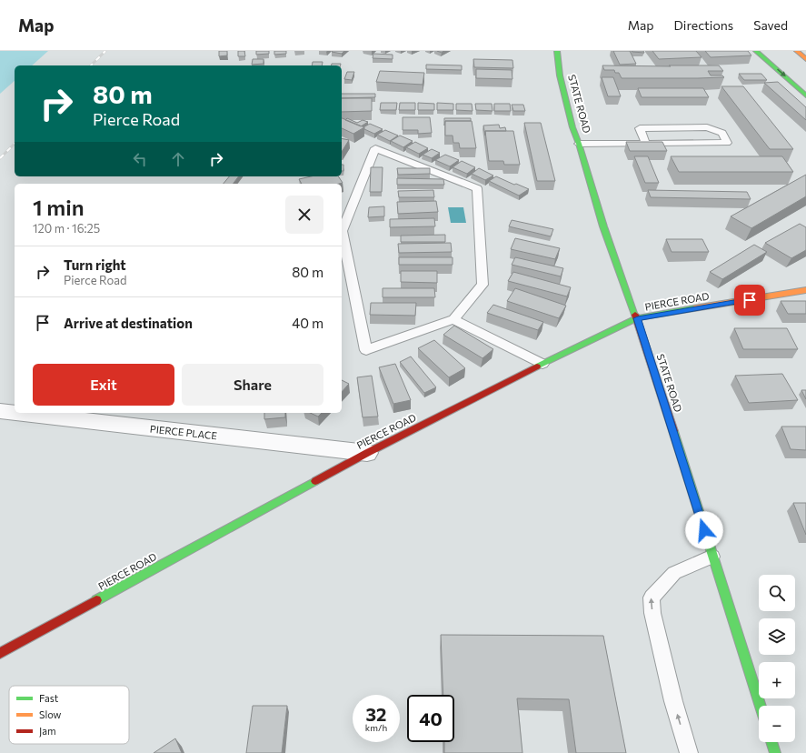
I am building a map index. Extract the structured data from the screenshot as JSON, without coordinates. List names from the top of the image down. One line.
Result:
{"streets":{"main road":["STATE ROAD","PIERCE ROAD"],"street":["PIERCE PLACE"]},"crossings":[["STATE ROAD","PIERCE ROAD"],["PIERCE ROAD","PIERCE PLACE"]],"legend":["Fast","Slow","Jam"],"page":{"header":"Map","nav":["Map","Directions","Saved"],"turn":["80 m","Pierce Road"],"heading":["1 min","120 m · 16:25"],"list":[{"name":"Turn right","note":"Pierce Road","value":"80 m"},{"name":"Arrive at destination","value":"40 m"}],"buttons":["Exit","Share"],"map_buttons":["+","−"],"speed":"32 km/h","limit":"40"}}
